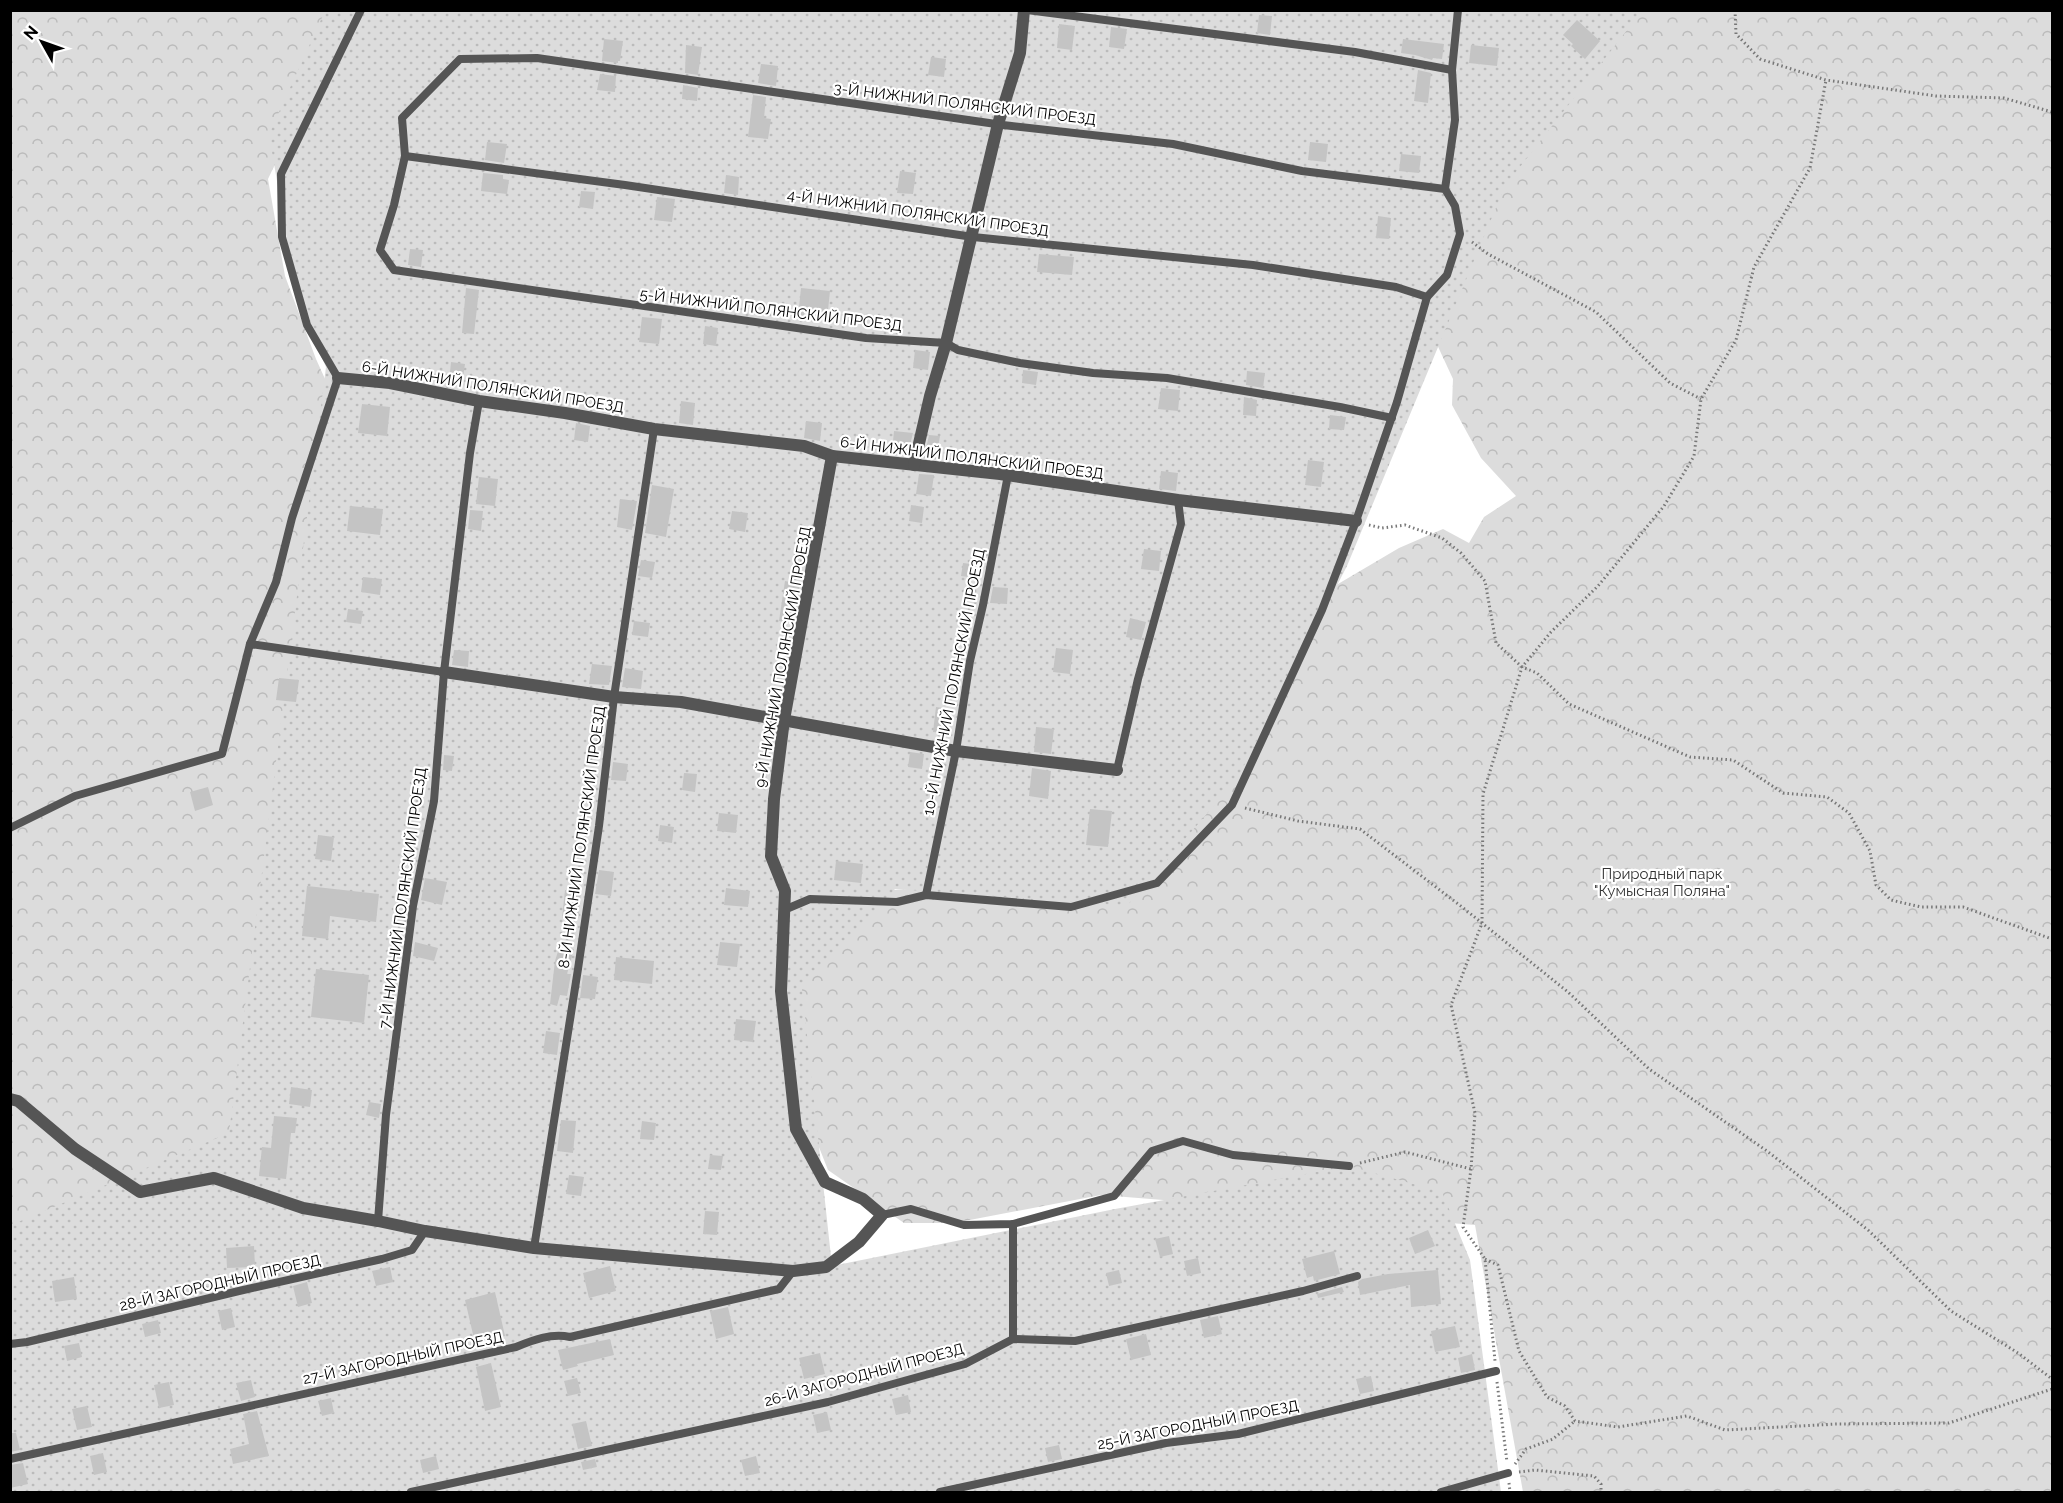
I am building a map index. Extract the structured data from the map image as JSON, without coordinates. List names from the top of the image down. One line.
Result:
{"streets":{"street":["6-Й НИЖНИЙ ПОЛЯНСКИЙ ПРОЕЗД","9-Й НИЖНИЙ ПОЛЯНСКИЙ ПРОЕЗД"],"lane":["3-Й НИЖНИЙ ПОЛЯНСКИЙ ПРОЕЗД","4-Й НИЖНИЙ ПОЛЯНСКИЙ ПРОЕЗД","5-Й НИЖНИЙ ПОЛЯНСКИЙ ПРОЕЗД","10-Й НИЖНИЙ ПОЛЯНСКИЙ ПРОЕЗД","8-Й НИЖНИЙ ПОЛЯНСКИЙ ПРОЕЗД","7-Й НИЖНИЙ ПОЛЯНСКИЙ ПРОЕЗД","28-Й ЗАГОРОДНЫЙ ПРОЕЗД","27-Й ЗАГОРОДНЫЙ ПРОЕЗД","26-Й ЗАГОРОДНЫЙ ПРОЕЗД","25-Й ЗАГОРОДНЫЙ ПРОЕЗД"]},"crossings":[["3-Й НИЖНИЙ ПОЛЯНСКИЙ ПРОЕЗД","4-Й НИЖНИЙ ПОЛЯНСКИЙ ПРОЕЗД"],["3-Й НИЖНИЙ ПОЛЯНСКИЙ ПРОЕЗД","5-Й НИЖНИЙ ПОЛЯНСКИЙ ПРОЕЗД"],["4-Й НИЖНИЙ ПОЛЯНСКИЙ ПРОЕЗД","5-Й НИЖНИЙ ПОЛЯНСКИЙ ПРОЕЗД"],["6-Й НИЖНИЙ ПОЛЯНСКИЙ ПРОЕЗД","9-Й НИЖНИЙ ПОЛЯНСКИЙ ПРОЕЗД"],["6-Й НИЖНИЙ ПОЛЯНСКИЙ ПРОЕЗД","10-Й НИЖНИЙ ПОЛЯНСКИЙ ПРОЕЗД"],["6-Й НИЖНИЙ ПОЛЯНСКИЙ ПРОЕЗД","8-Й НИЖНИЙ ПОЛЯНСКИЙ ПРОЕЗД"],["6-Й НИЖНИЙ ПОЛЯНСКИЙ ПРОЕЗД","7-Й НИЖНИЙ ПОЛЯНСКИЙ ПРОЕЗД"]],"parks":["Природный парк \"Кумысная Поляна\""],"north":"top left"}
